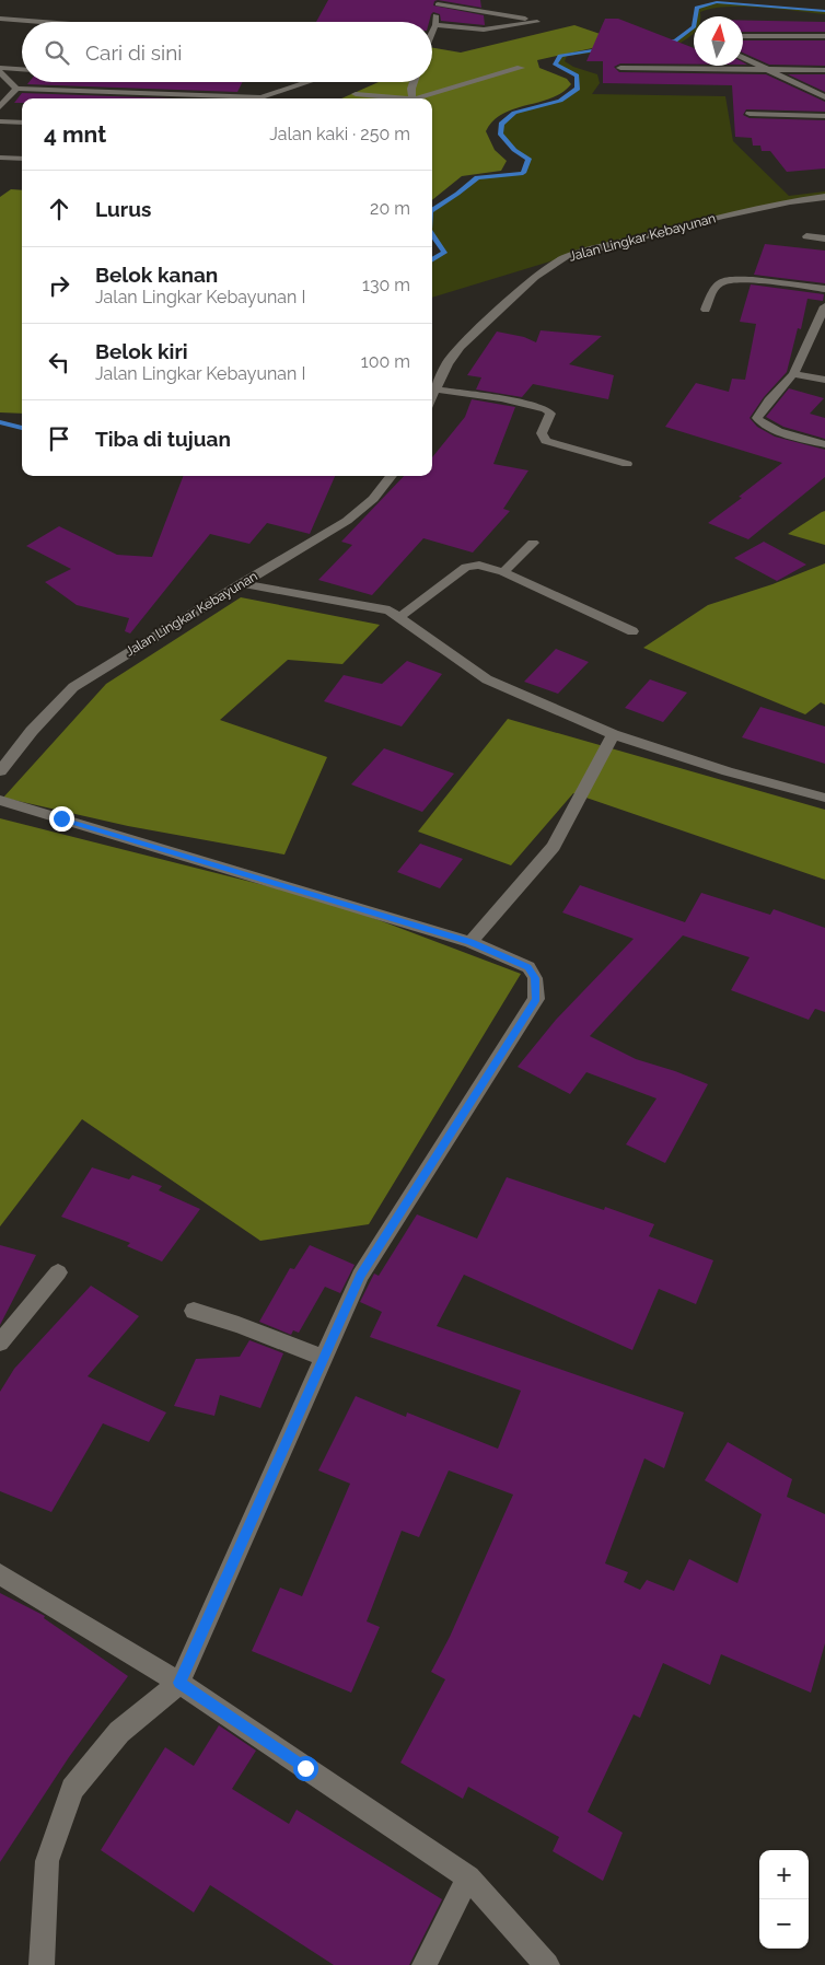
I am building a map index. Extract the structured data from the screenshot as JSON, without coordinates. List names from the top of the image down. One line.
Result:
{"streets":{"street":["Jalan Lingkar Kebayunan"]},"north":"top","page":{"search":"Cari di sini","heading":["4 mnt","Jalan kaki · 250 m"],"list":[["Lurus","20 m"],["Belok kanan","Jalan Lingkar Kebayunan I","130 m"],["Belok kiri","Jalan Lingkar Kebayunan I","100 m"],"Tiba di tujuan"],"map_buttons":["+","−"]}}
